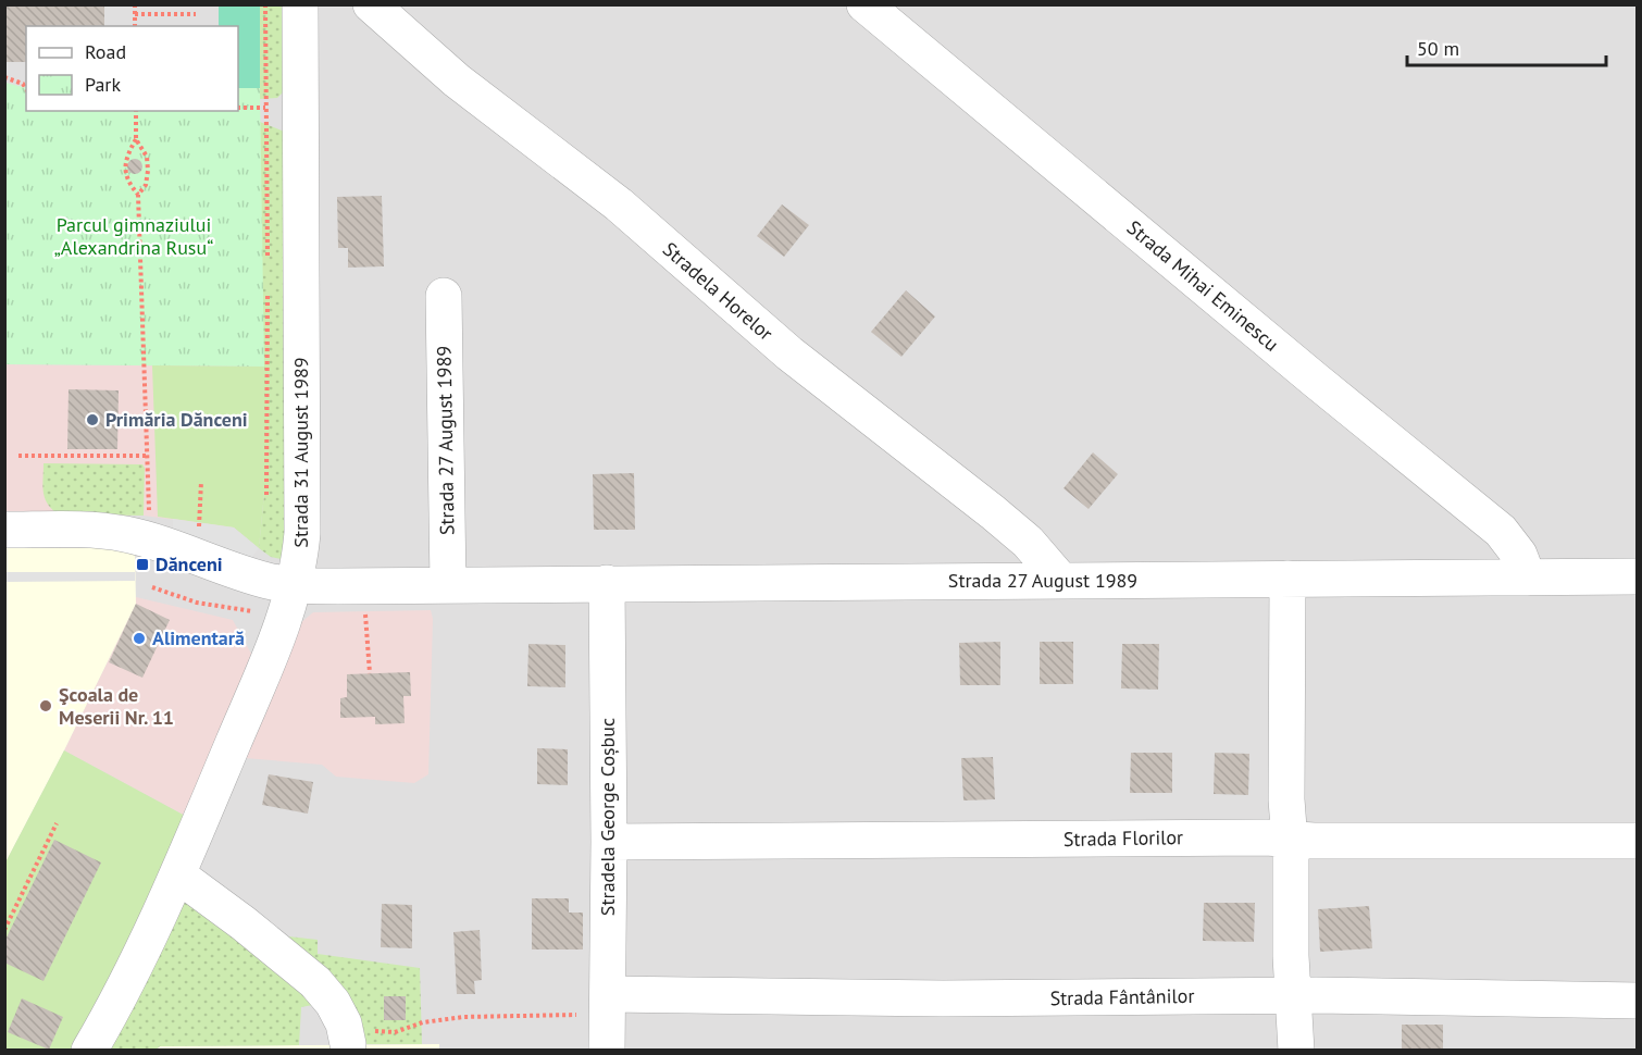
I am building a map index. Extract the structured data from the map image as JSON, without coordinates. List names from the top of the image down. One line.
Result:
{"streets":{"street":["Strada Mihai Eminescu","Stradela Horelor","Strada 27 August 1989","Strada 31 August 1989","Stradela George Coșbuc","Strada Florilor","Strada Fântânilor"]},"crossings":[["Strada Mihai Eminescu","Strada 27 August 1989"],["Stradela Horelor","Strada 27 August 1989"],["Strada 27 August 1989","Strada 31 August 1989"],["Strada 27 August 1989","Stradela George Coșbuc"],["Stradela George Coșbuc","Strada Florilor"],["Stradela George Coșbuc","Strada Fântânilor"]],"parks":["Parcul gimnaziului „Alexandrina Rusu“"],"places":{"other":["Primăria Dănceni","Alimentară","Şcoala de Meserii Nr. 11"],"transit":["Dănceni"]},"legend":["Road","Park"],"scale_bar":"50 m"}
